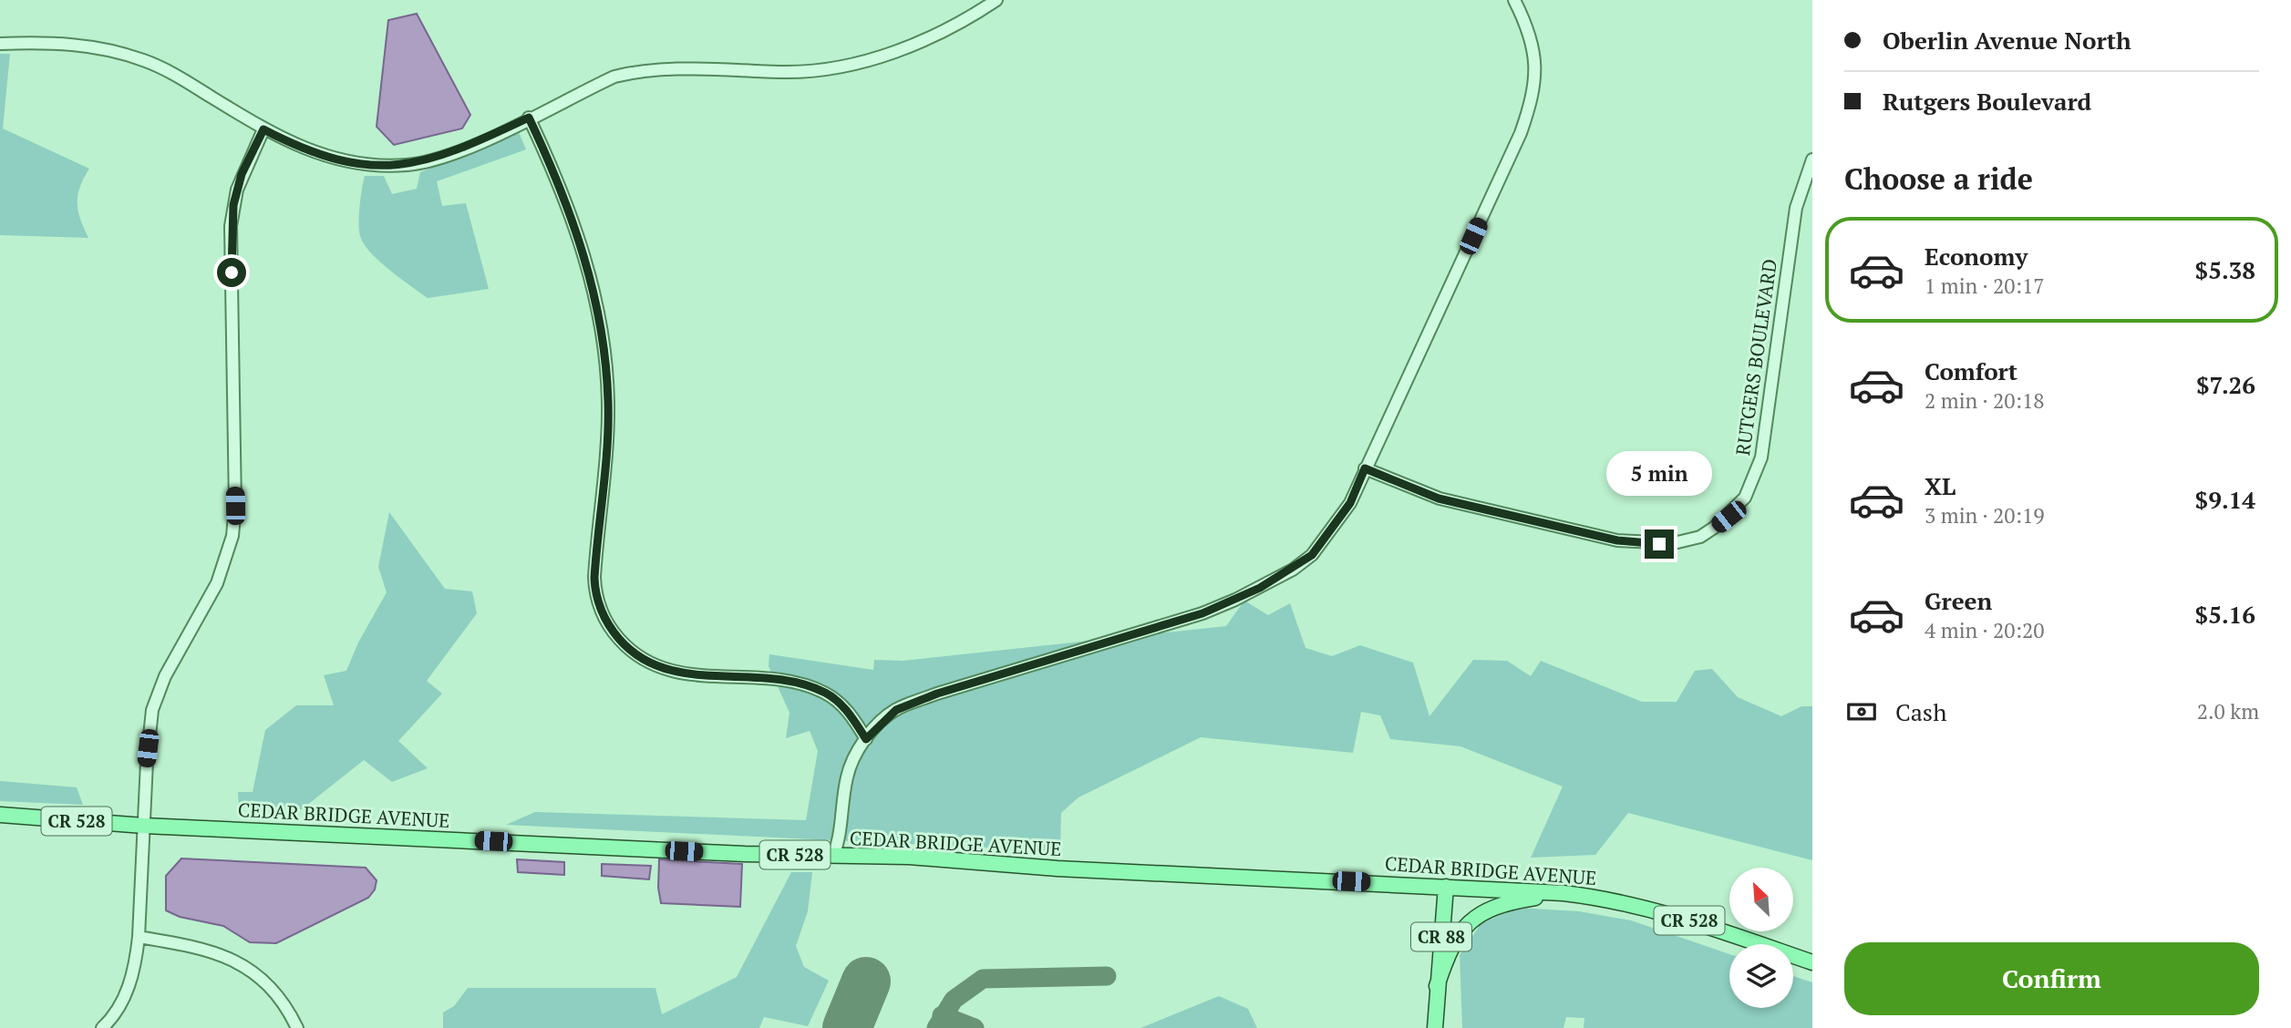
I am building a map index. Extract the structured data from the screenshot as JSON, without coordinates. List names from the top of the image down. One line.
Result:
{"streets":{"main road":["CEDAR BRIDGE AVENUE","CR 528","CR 88"],"street":["RUTGERS BOULEVARD"]},"crossings":[["CEDAR BRIDGE AVENUE","CR 88"]],"north":"top left","page":{"banner":["Oberlin Avenue North","Rutgers Boulevard"],"heading":"Choose a ride","list":[{"name":"Economy","note":"1 min · 20:17","value":"$5.38"},{"name":"Comfort","note":"2 min · 20:18","value":"$7.26"},{"name":"XL","note":"3 min · 20:19","value":"$9.14"},{"name":"Green","note":"4 min · 20:20","value":"$5.16"}],"bubble":"5 min","pay":["Cash","2.0 km"],"buttons":"Confirm"}}
